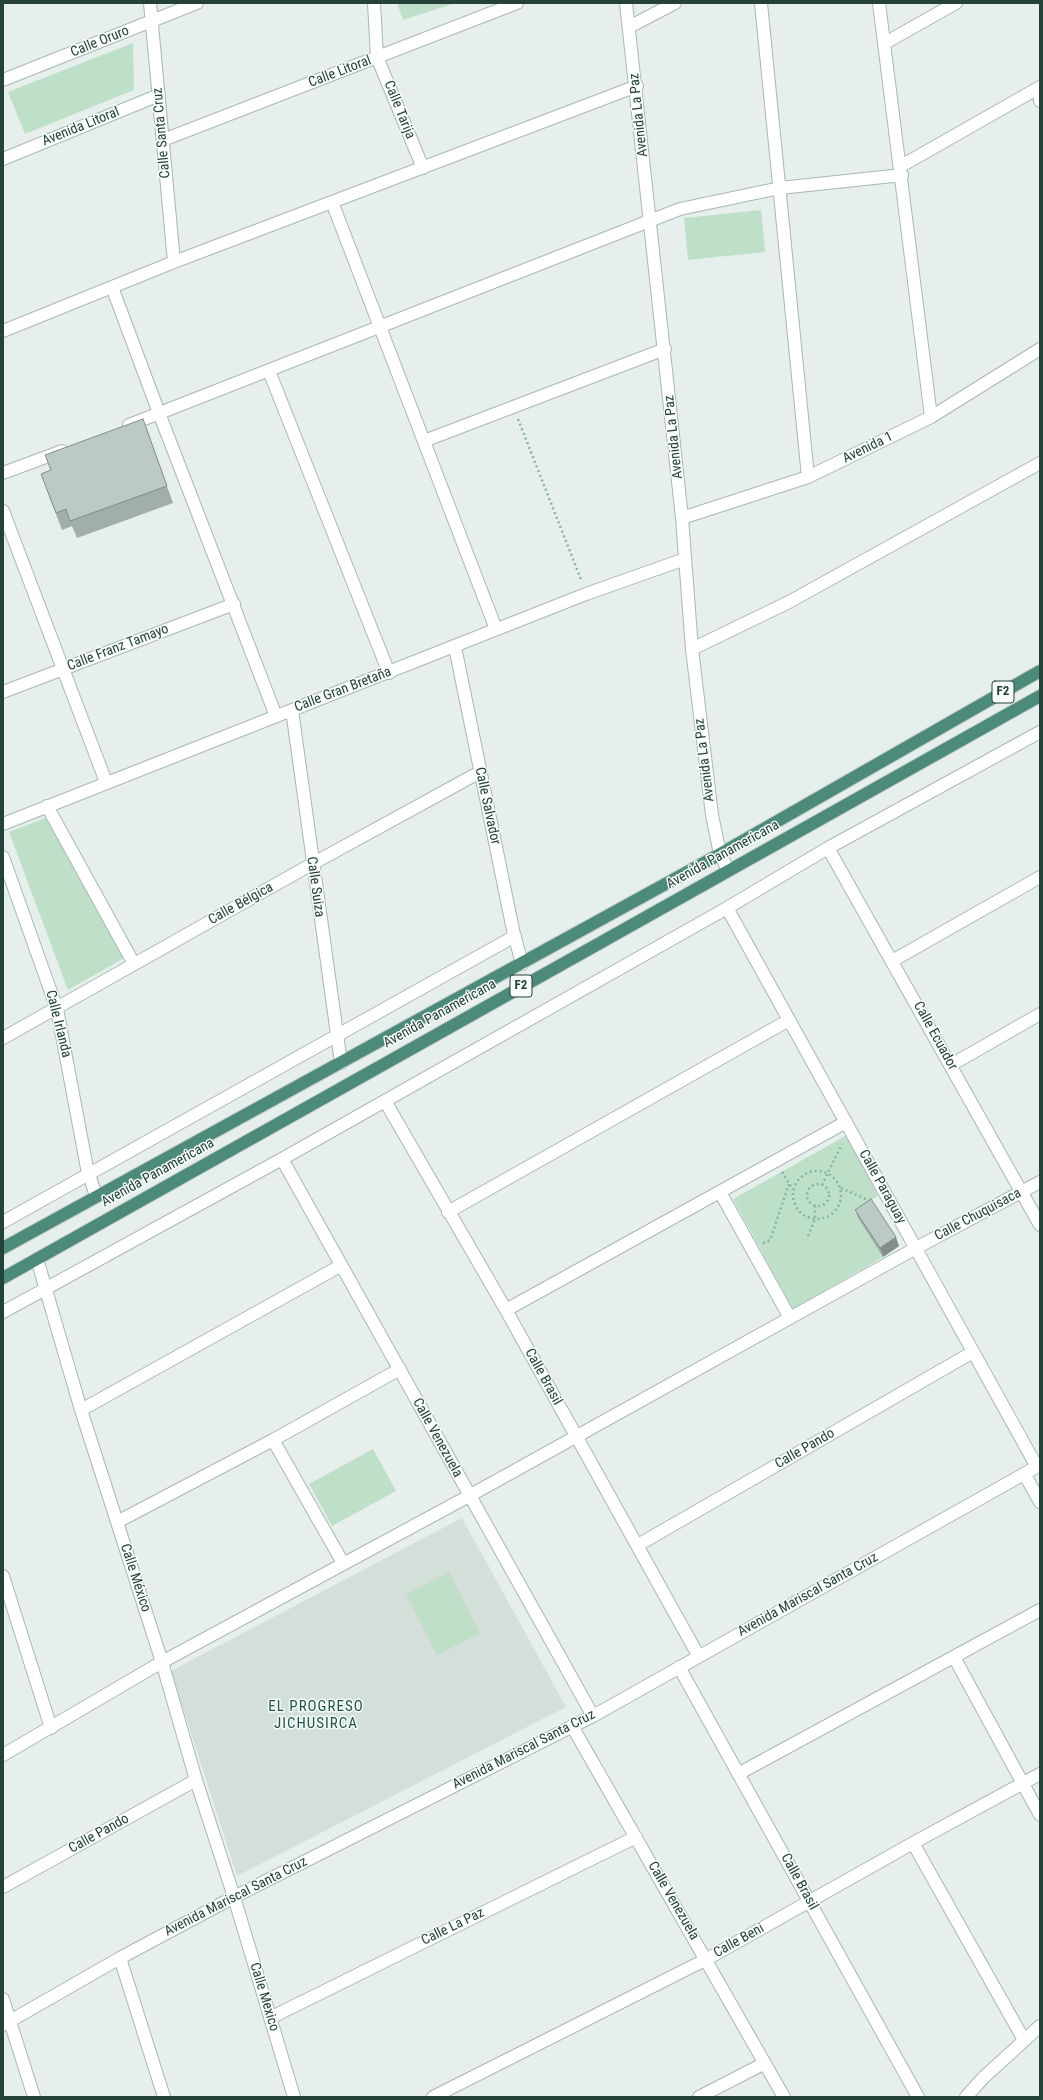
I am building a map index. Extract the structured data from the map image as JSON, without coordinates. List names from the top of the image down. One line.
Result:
{"streets":{"highway":["F2","Avenida Panamericana"],"street":["Calle Oruro","Calle Litoral","Calle Tarija","Avenida La Paz","Avenida Litoral","Calle Santa Cruz","Avenida 1","Calle Franz Tamayo","Calle Gran Bretaña","Calle Salvador","Calle Suiza","Calle Bélgica","Calle Irlanda","Calle Ecuador","Calle Paraguay","Calle Chuquisaca","Calle Brasil","Calle Venezuela","Calle Pando","Calle México","Avenida Mariscal Santa Cruz","Calle La Paz","Calle Beni","Calle Mexico"]},"crossings":[["Calle Oruro","Calle Santa Cruz"],["Calle Litoral","Calle Tarija"],["Calle Litoral","Calle Santa Cruz"],["Avenida La Paz","Avenida 1"],["Avenida La Paz","Calle Gran Bretaña"],["Avenida La Paz","Avenida Panamericana"],["Avenida Litoral","Calle Santa Cruz"],["Calle Gran Bretaña","Calle Salvador"],["Calle Gran Bretaña","Calle Suiza"],["Calle Salvador","Avenida Panamericana"],["Calle Salvador","Calle Bélgica"],["Avenida Panamericana","Calle Suiza"],["Avenida Panamericana","Calle Irlanda"],["Avenida Panamericana","Calle México"],["Calle Suiza","Calle Bélgica"],["Calle Bélgica","Calle Irlanda"],["Calle Ecuador","Calle Chuquisaca"],["Calle Paraguay","Calle Chuquisaca"],["Calle Paraguay","Calle Pando"],["Calle Paraguay","Avenida Mariscal Santa Cruz"],["Calle Chuquisaca","Calle Brasil"],["Calle Chuquisaca","Calle Venezuela"],["Calle Chuquisaca","Calle México"],["Calle Brasil","Calle Pando"],["Calle Brasil","Avenida Mariscal Santa Cruz"],["Calle Brasil","Calle Beni"],["Calle Venezuela","Avenida Mariscal Santa Cruz"],["Calle Venezuela","Calle La Paz"],["Calle Venezuela","Calle Beni"],["Calle Pando","Calle México"],["Calle México","Avenida Mariscal Santa Cruz"],["Calle México","Calle Mexico"],["Avenida Mariscal Santa Cruz","Calle Mexico"],["Calle La Paz","Calle Mexico"]],"districts":["EL PROGRESO JICHUSIRCA"]}
